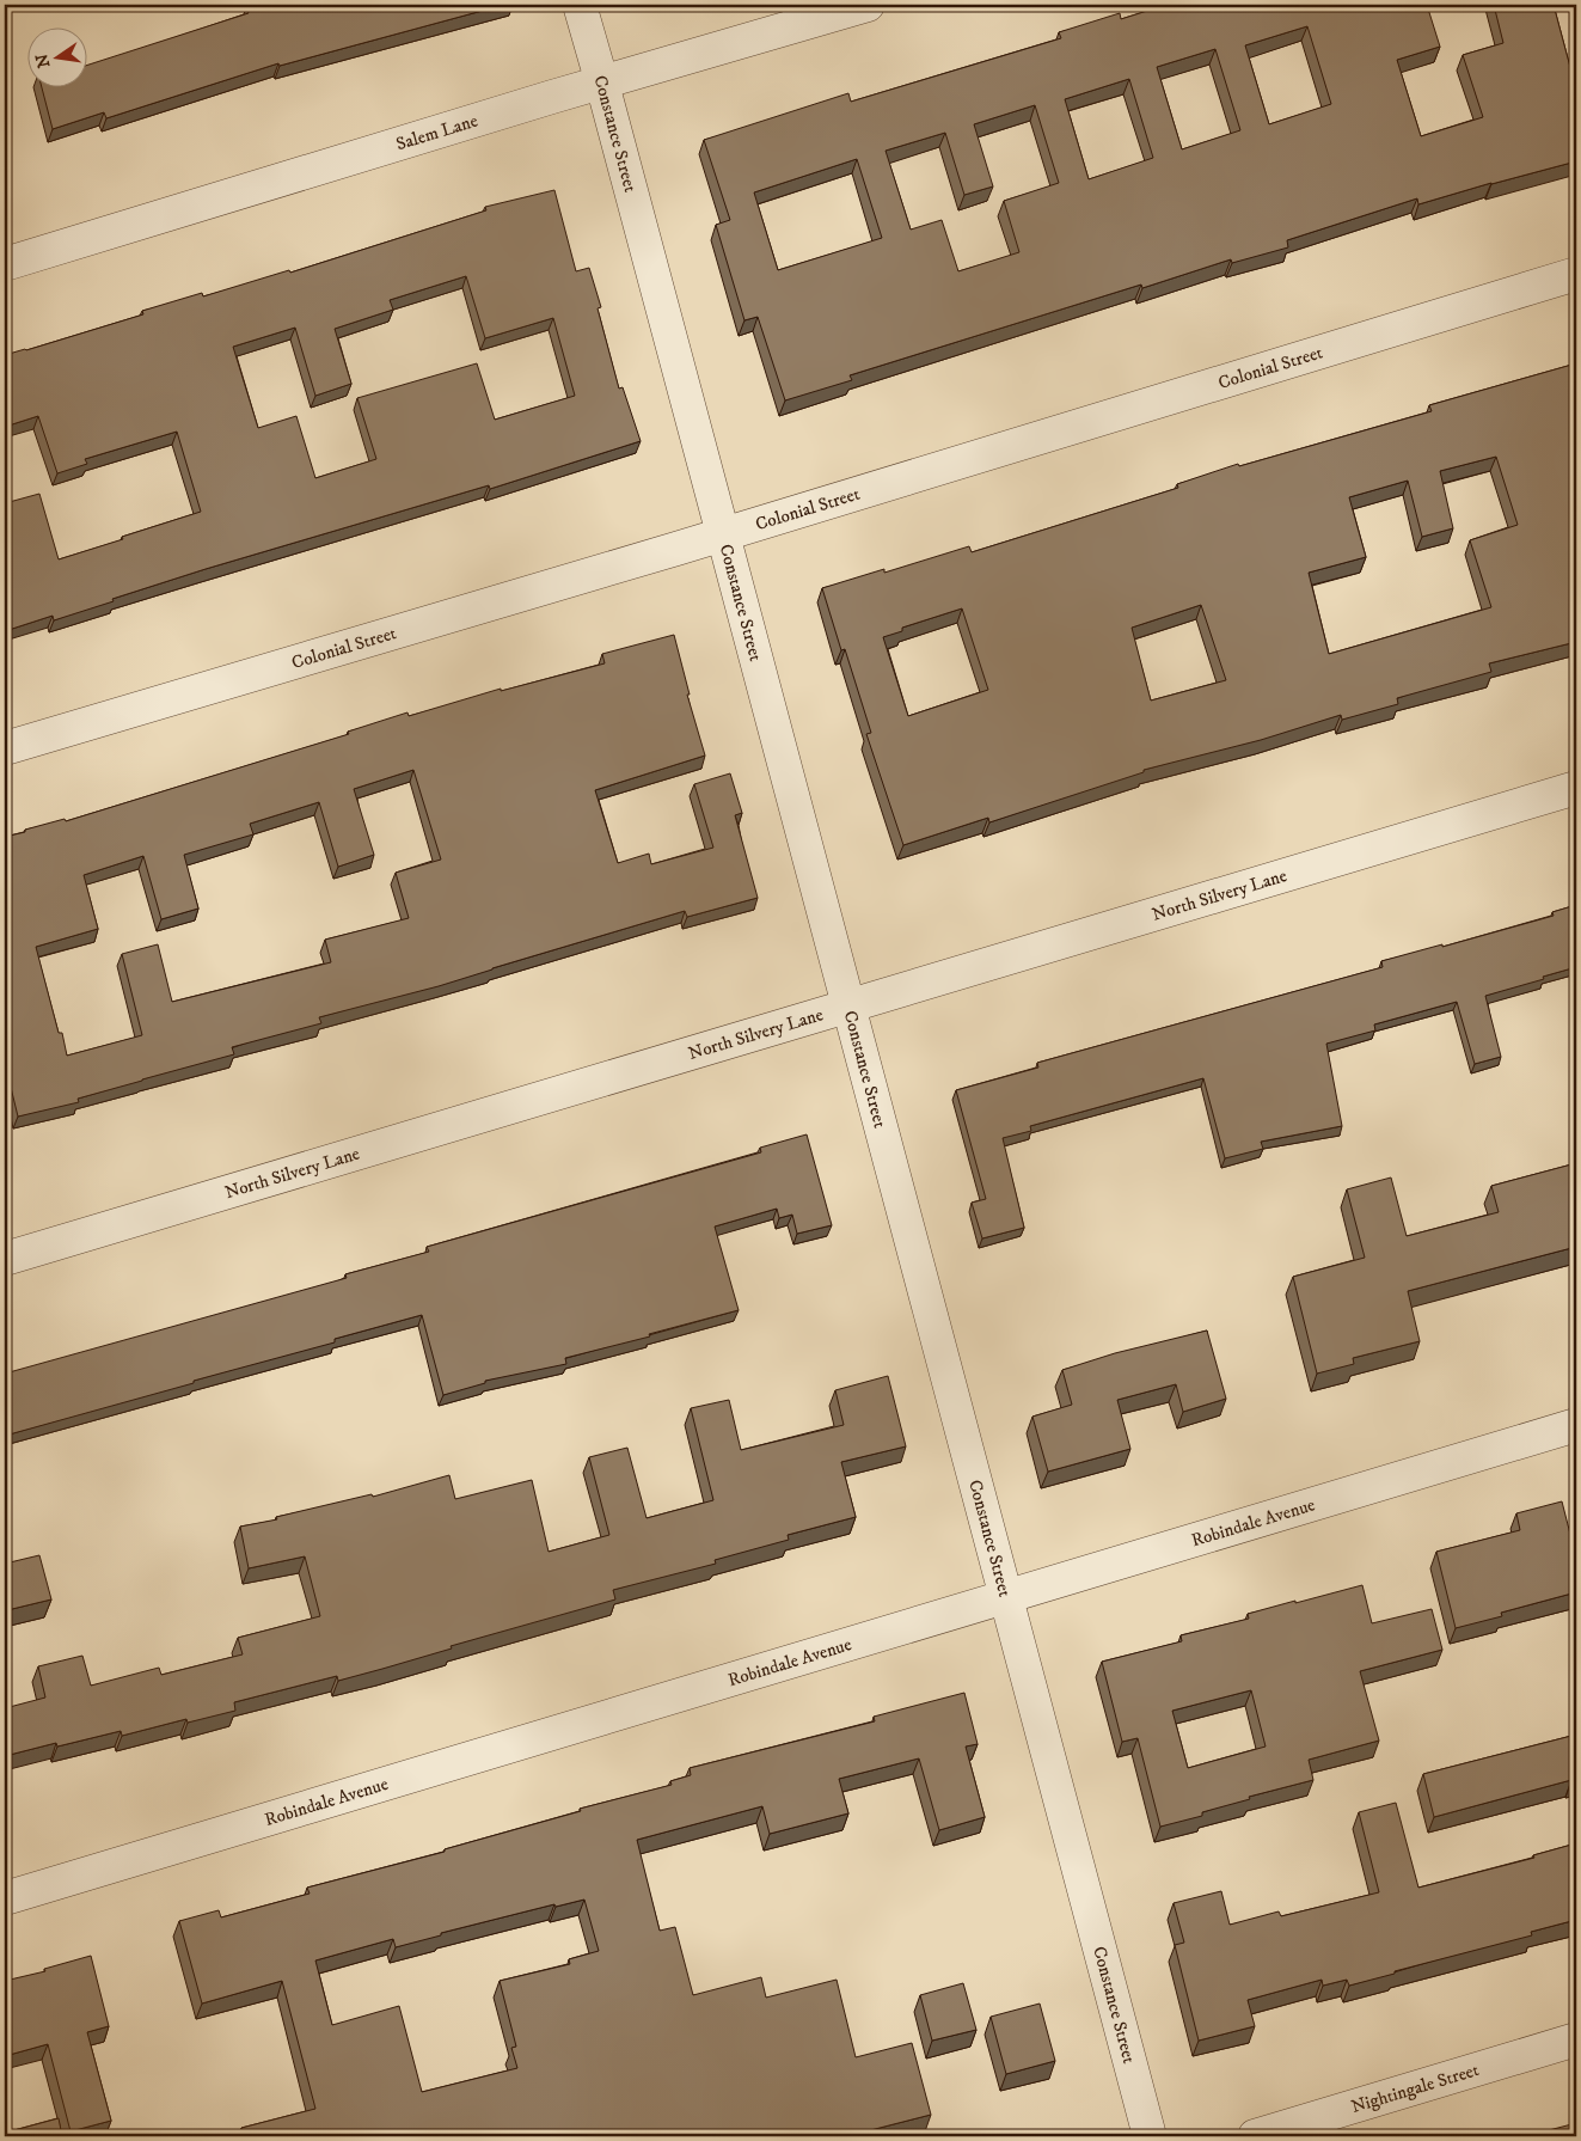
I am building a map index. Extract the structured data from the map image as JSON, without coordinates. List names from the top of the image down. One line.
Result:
{"streets":{"street":["Salem Lane","Constance Street","Colonial Street","North Silvery Lane","Robindale Avenue","Nightingale Street"]},"crossings":[["Salem Lane","Constance Street"],["Constance Street","Colonial Street"],["Constance Street","North Silvery Lane"],["Constance Street","Robindale Avenue"]],"north":"left"}
